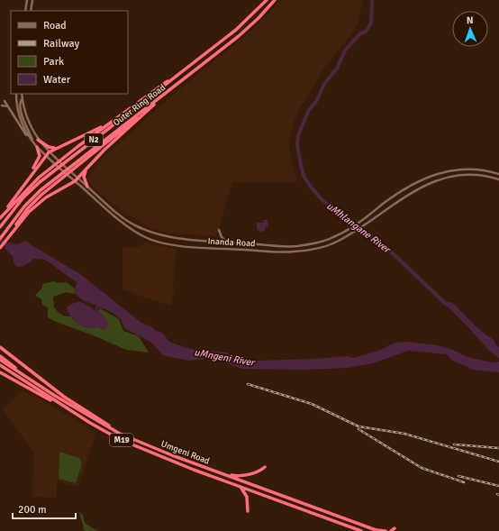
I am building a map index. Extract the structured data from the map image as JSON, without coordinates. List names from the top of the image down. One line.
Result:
{"streets":{"highway":["Outer Ring Road","N2","M19","Umgeni Road"],"main road":["Inanda Road"]},"water":["uMhlangane River","uMngeni River"],"legend":["Road","Railway","Park","Water"],"scale_bar":"200 m","north":"top"}
